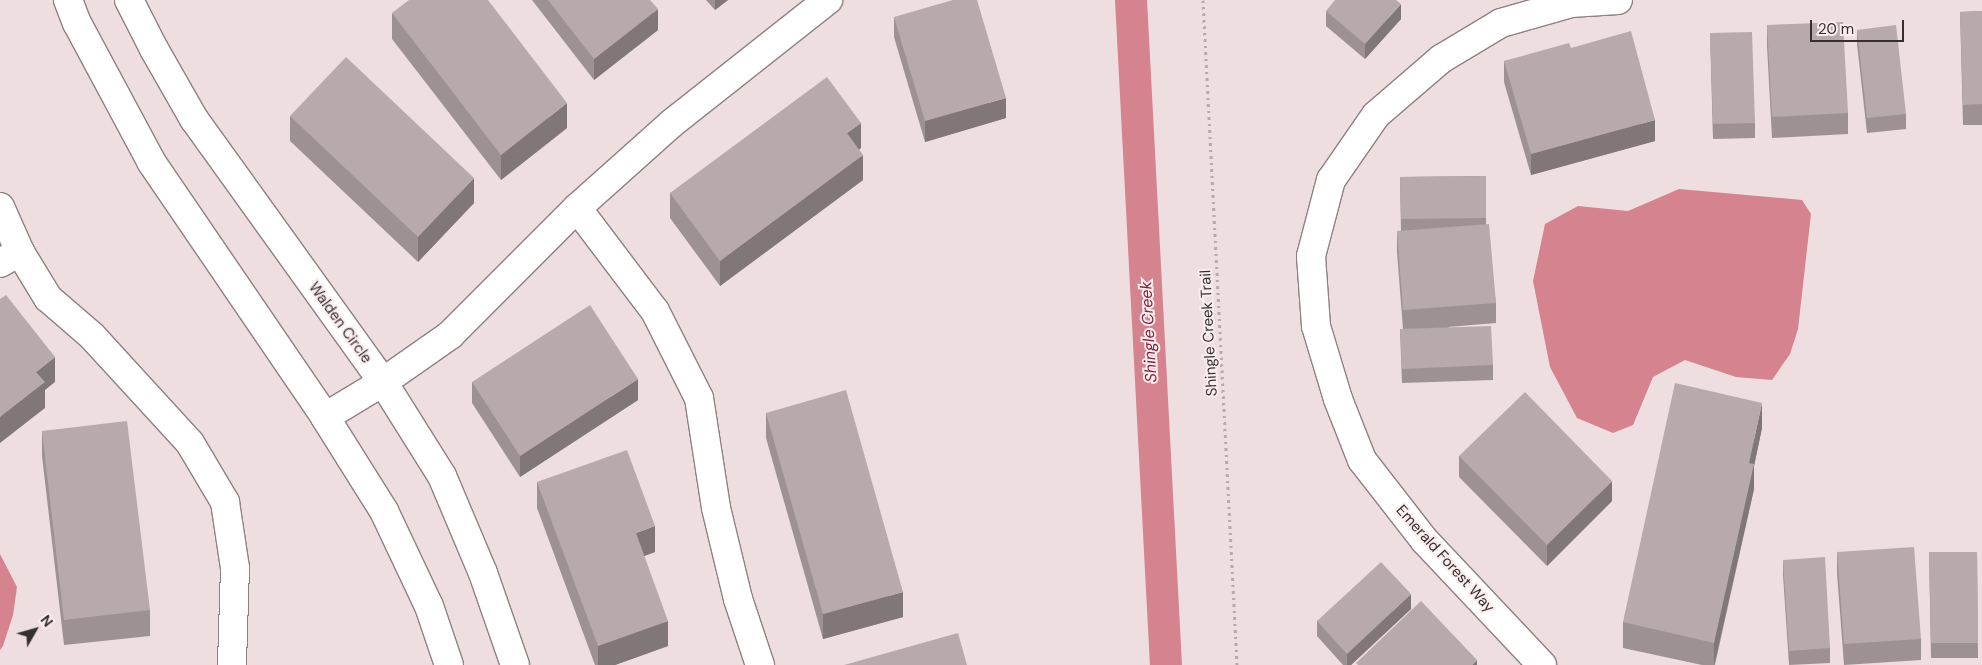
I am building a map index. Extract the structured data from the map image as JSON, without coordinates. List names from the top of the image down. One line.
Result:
{"streets":{"street":["Walden Circle","Emerald Forest Way"],"path":["Shingle Creek Trail"]},"water":["Shingle Creek"],"scale_bar":"20 m","north":"top right"}
